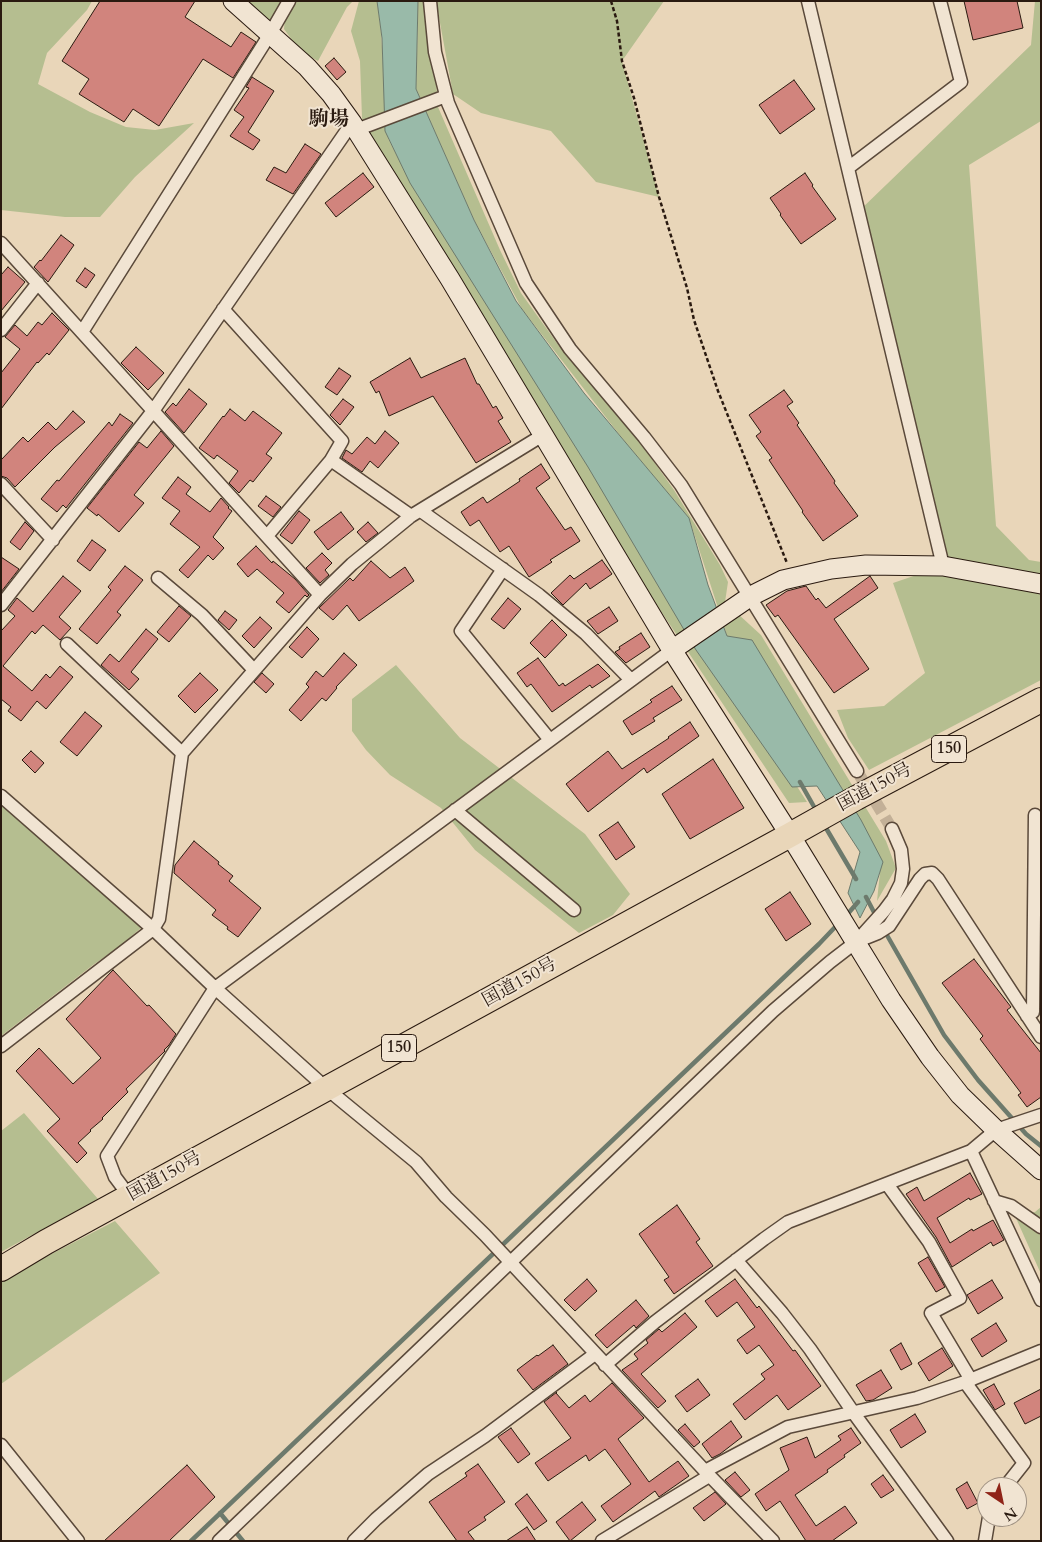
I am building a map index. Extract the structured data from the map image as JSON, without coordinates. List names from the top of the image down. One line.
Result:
{"streets":{"highway":["150","国道150号"]},"districts":["駒場"],"north":"bottom right"}
